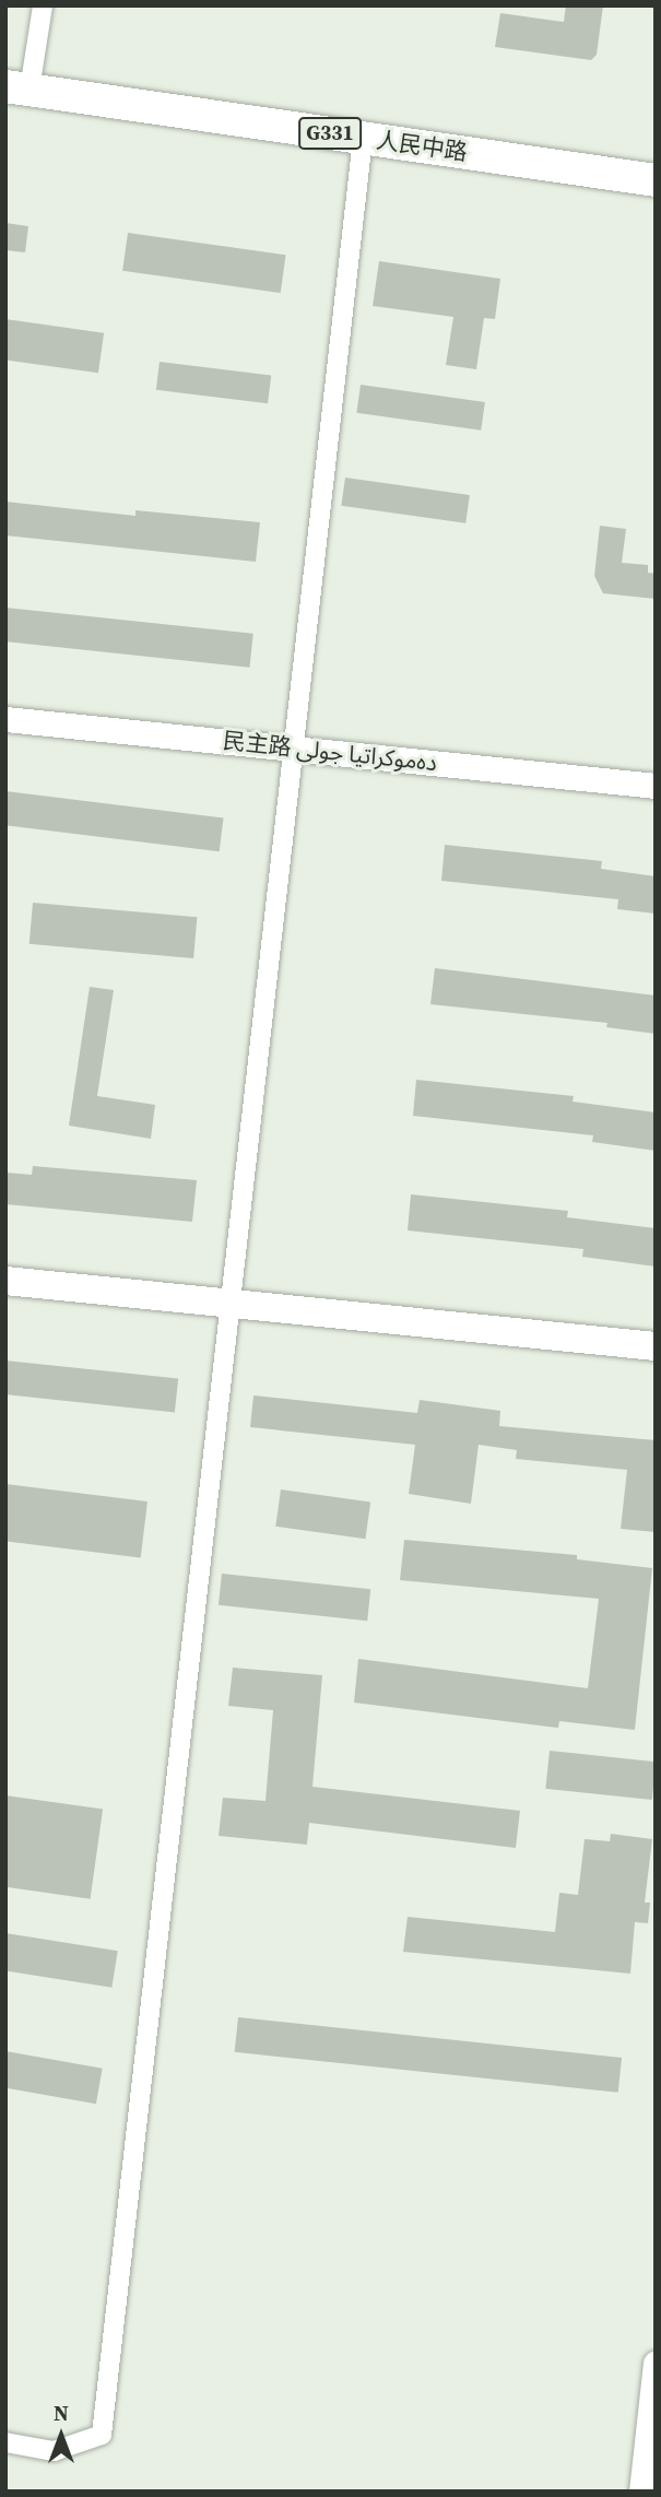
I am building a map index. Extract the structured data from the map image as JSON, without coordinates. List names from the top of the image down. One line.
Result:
{"streets":{"highway":["G331","人民中路"],"street":["民主路 دەموكراتيا جولى"]},"north":"top"}
